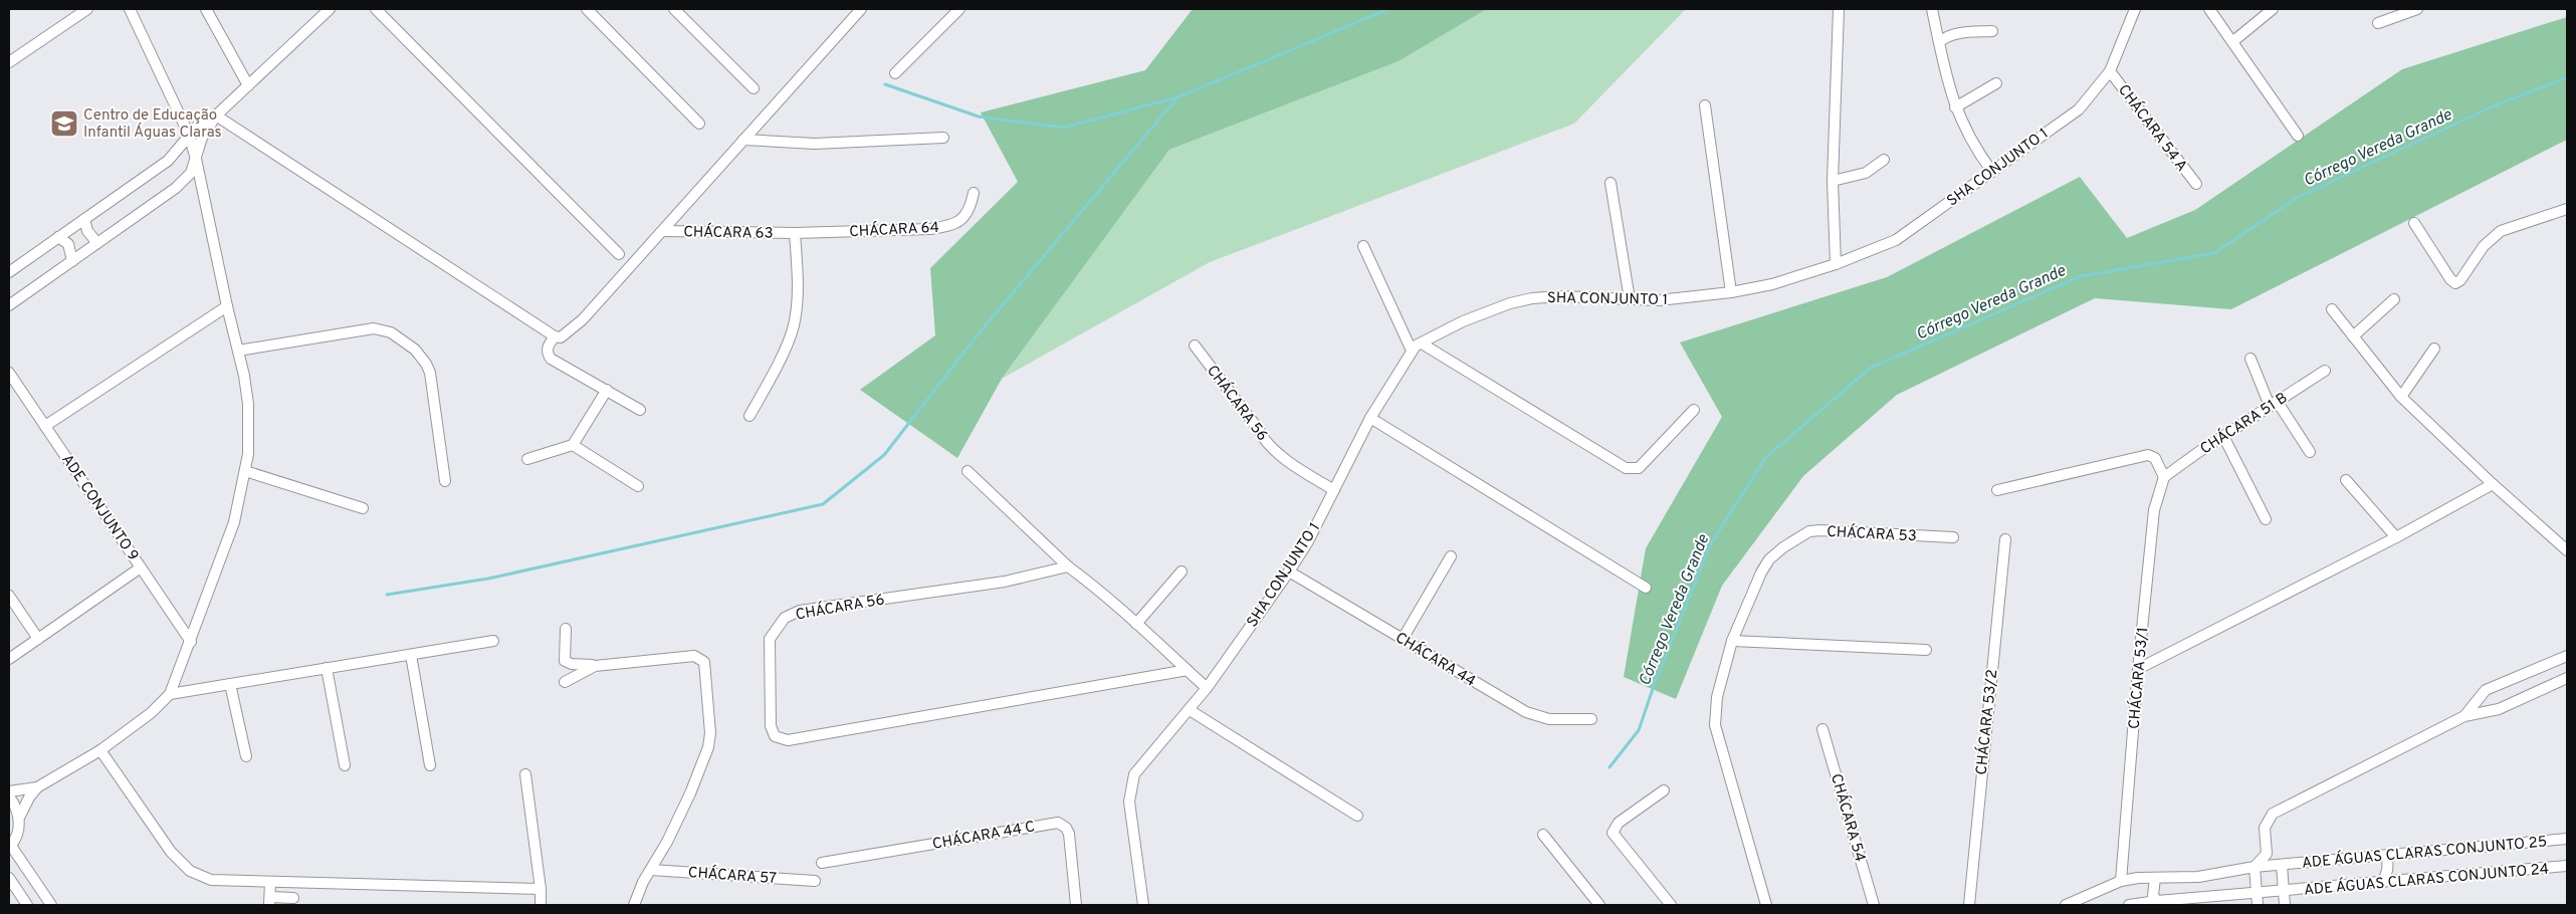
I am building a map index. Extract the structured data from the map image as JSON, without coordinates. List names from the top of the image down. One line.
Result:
{"streets":{"street":["CHÁCARA 54 A","SHA CONJUNTO 1","CHÁCARA 64","CHÁCARA 63","CHÁCARA 56","CHÁCARA 51 B","ADE CONJUNTO 9","CHÁCARA 53","CHÁCARA 44","CHÁCARA 53/1","CHÁCARA 53/2","CHÁCARA 54","CHÁCARA 44 C","ADE ÁGUAS CLARAS CONJUNTO 25","CHÁCARA 57","ADE ÁGUAS CLARAS CONJUNTO 24"]},"crossings":[["CHÁCARA 54 A","SHA CONJUNTO 1"],["SHA CONJUNTO 1","CHÁCARA 56"],["SHA CONJUNTO 1","CHÁCARA 44"],["CHÁCARA 64","CHÁCARA 63"],["CHÁCARA 51 B","CHÁCARA 53/1"],["CHÁCARA 53/1","ADE ÁGUAS CLARAS CONJUNTO 25"]],"water":["Córrego Vereda Grande"],"places":{"school or university":["Centro de Educação Infantil Águas Claras"]}}
